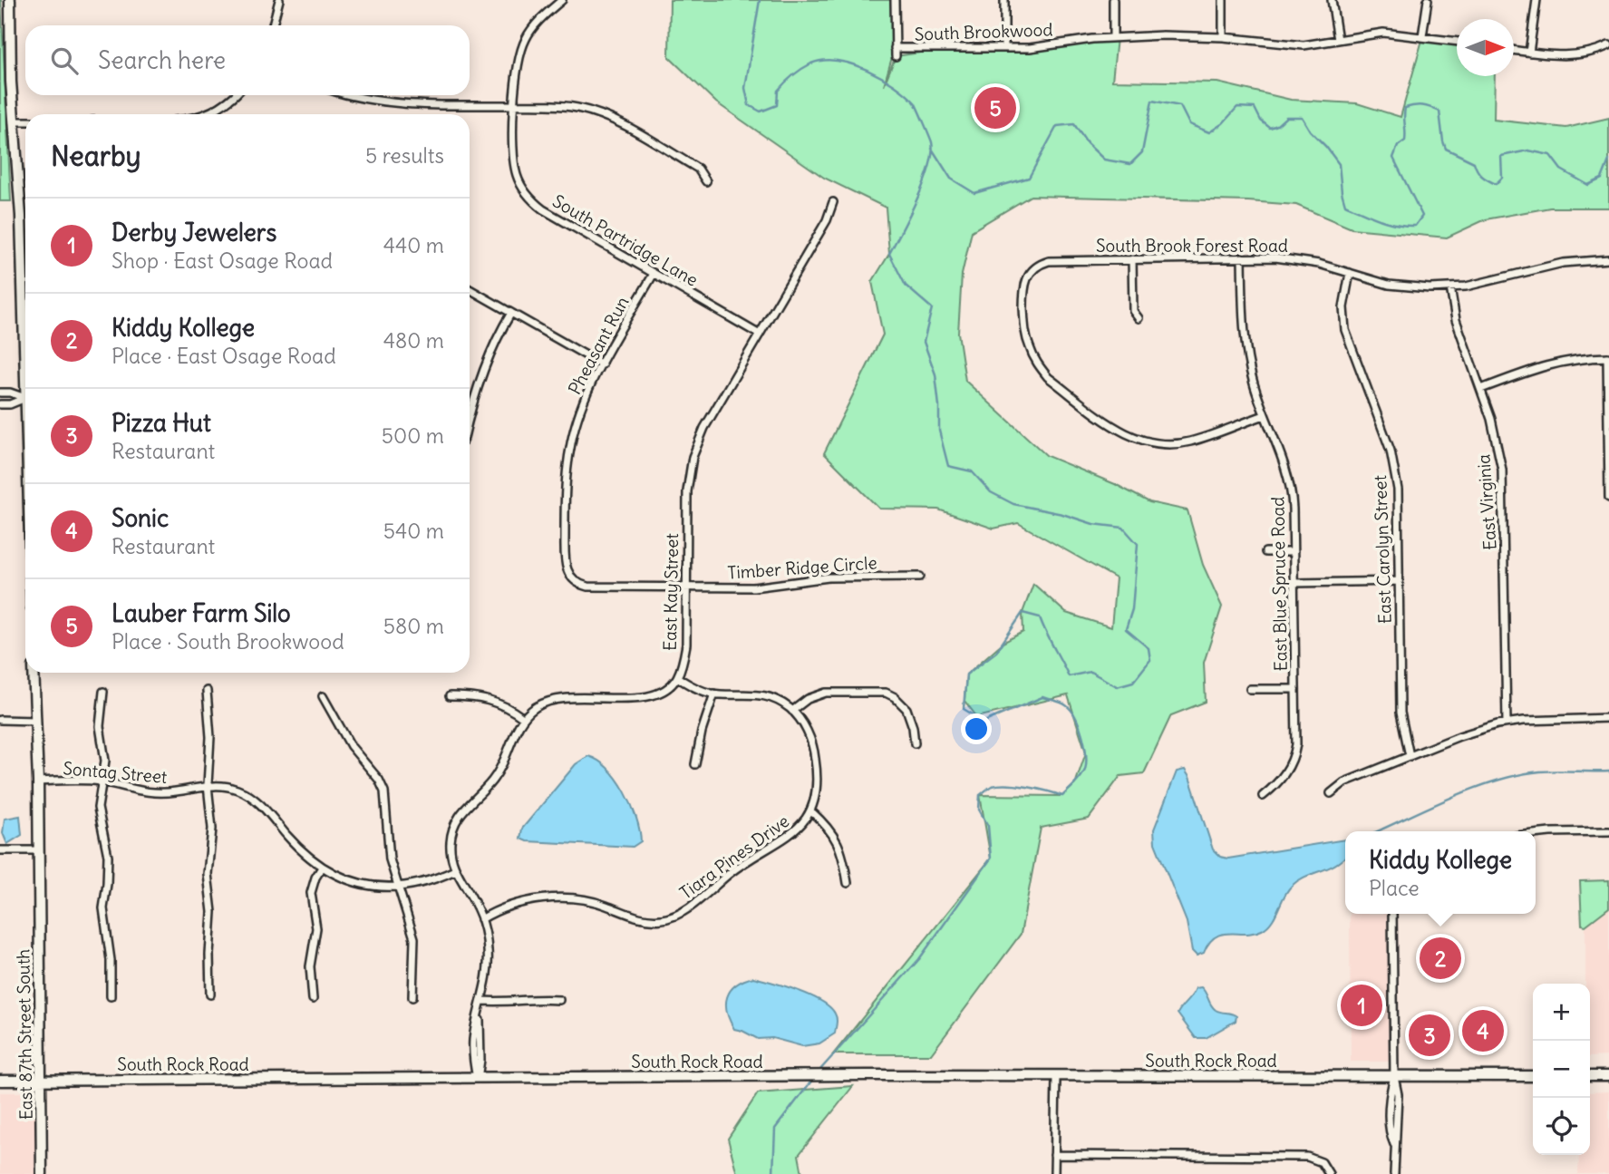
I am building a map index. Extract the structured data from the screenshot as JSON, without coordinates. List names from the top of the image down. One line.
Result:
{"streets":{"main road":["East 87th Street South","South Rock Road"],"street":["South Brookwood","South Partridge Lane","South Brook Forest Road","Pheasant Run","East Virginia","East Carolyn Street","Timber Ridge Circle","East Blue Spruce Road","East Kay Street","Sontag Street","Tiara Pines Drive"]},"crossings":[["South Partridge Lane","Pheasant Run"],["South Partridge Lane","East Kay Street"],["South Brook Forest Road","East Virginia"],["South Brook Forest Road","East Carolyn Street"],["South Brook Forest Road","East Blue Spruce Road"],["Pheasant Run","Timber Ridge Circle"],["Timber Ridge Circle","East Kay Street"],["East Kay Street","Tiara Pines Drive"],["Sontag Street","East 87th Street South"],["East 87th Street South","South Rock Road"]],"north":"right","page":{"search":"Search here","pins":["5","2","1","4","3"],"heading":["Nearby","5 results"],"list":[{"mark":"1","name":"Derby Jewelers","note":"Shop · East Osage Road","value":"440 m"},{"mark":"2","name":"Kiddy Kollege","note":"Place · East Osage Road","value":"480 m"},{"mark":"3","name":"Pizza Hut","note":"Restaurant","value":"500 m"},{"mark":"4","name":"Sonic","note":"Restaurant","value":"540 m"},{"mark":"5","name":"Lauber Farm Silo","note":"Place · South Brookwood","value":"580 m"}],"popup":["Kiddy Kollege","Place"],"map_buttons":["+","−"]}}
